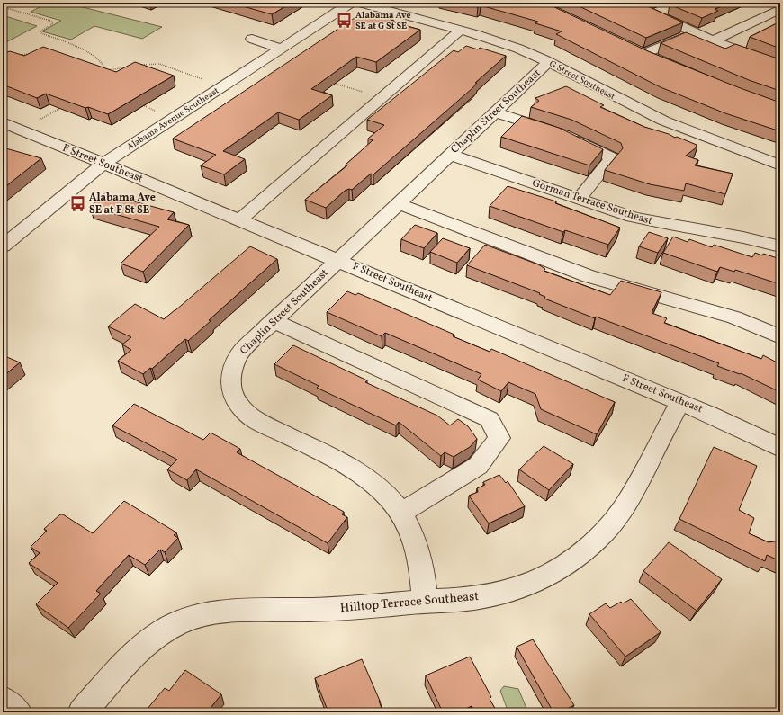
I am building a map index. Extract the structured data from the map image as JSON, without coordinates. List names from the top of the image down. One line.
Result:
{"streets":{"street":["G Street Southeast","Chaplin Street Southeast","Alabama Avenue Southeast","F Street Southeast","Gorman Terrace Southeast","Hilltop Terrace Southeast"]},"crossings":[["G Street Southeast","Chaplin Street Southeast"],["Chaplin Street Southeast","F Street Southeast"],["Chaplin Street Southeast","Gorman Terrace Southeast"],["Chaplin Street Southeast","Hilltop Terrace Southeast"],["Alabama Avenue Southeast","F Street Southeast"],["F Street Southeast","Hilltop Terrace Southeast"]],"places":{"bus stop":["Alabama Ave SE at G St SE","Alabama Ave SE at F St SE"]}}
